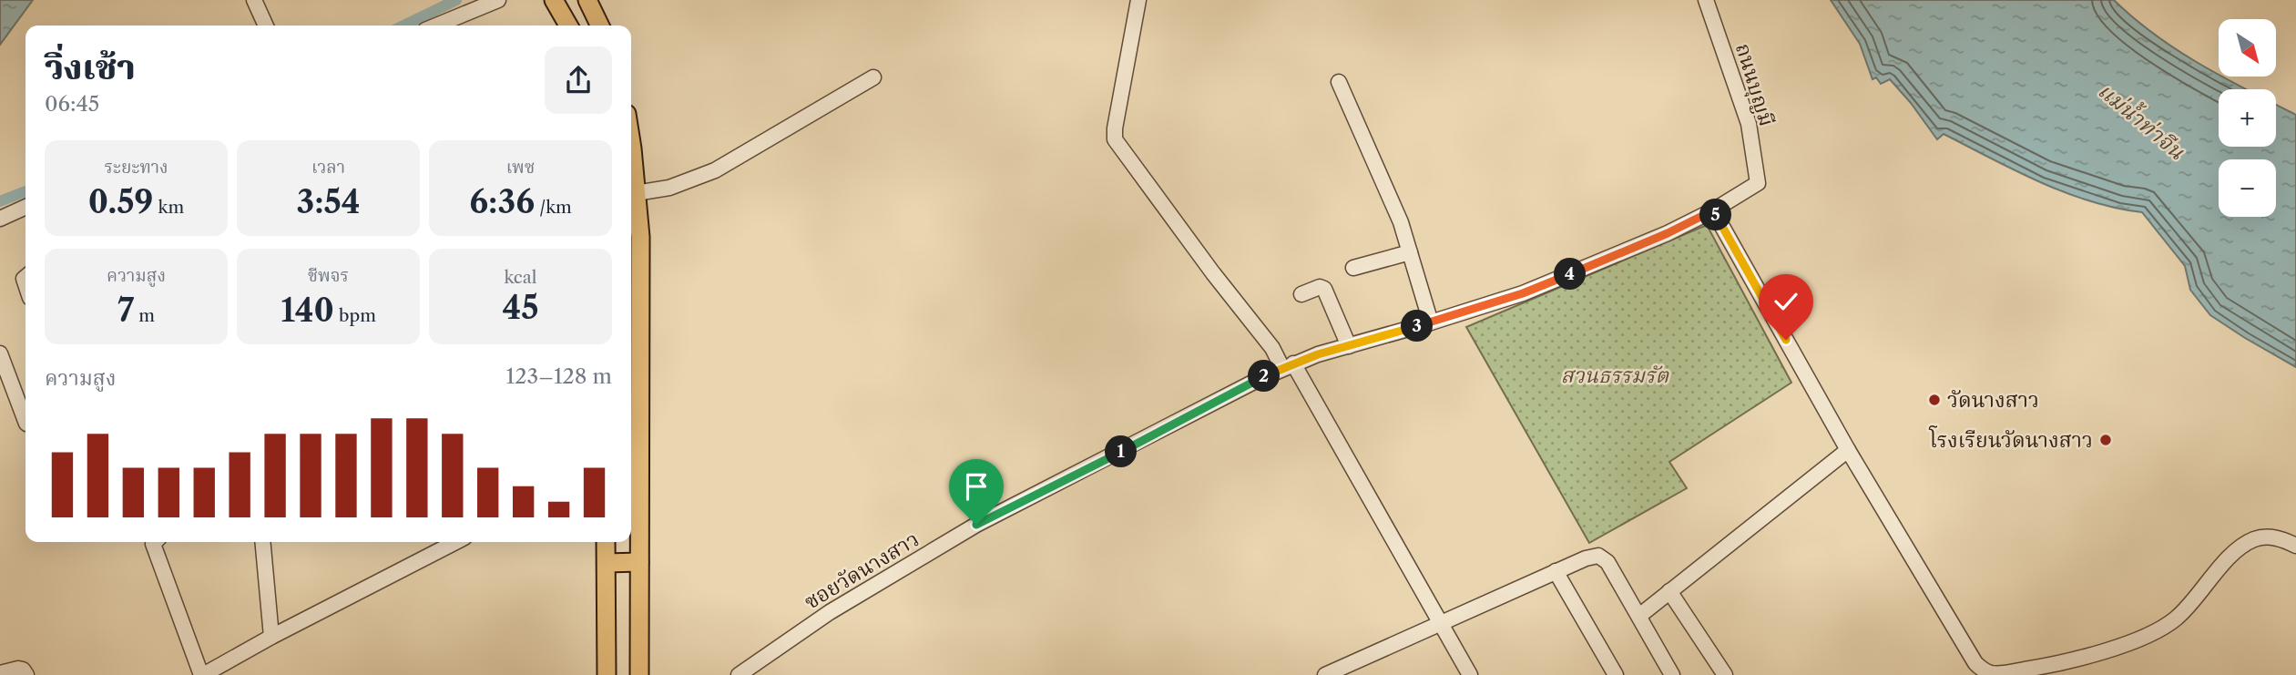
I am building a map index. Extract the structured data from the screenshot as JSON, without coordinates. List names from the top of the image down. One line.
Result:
{"streets":{"street":["ถนนบุญมี","ซอยวัดนางสาว"]},"crossings":[["ถนนบุญมี","ซอยวัดนางสาว"]],"water":["แม่น้ำท่าจีน"],"parks":["สวนธรรมรัต"],"places":["วัดนางสาว","โรงเรียนวัดนางสาว"],"north":"bottom right","page":{"map_buttons":["+","−"],"heading":["วิ่งเช้า","06:45"],"stats":[["ระยะทาง","0.59 km"],["เวลา","3:54"],["เพซ","6:36 /km"],["ความสูง","7 m"],["ชีพจร","140 bpm"],["kcal","45"]],"pins":["5","4","3","2","1"],"chart":["ความสูง","123–128 m"]}}
